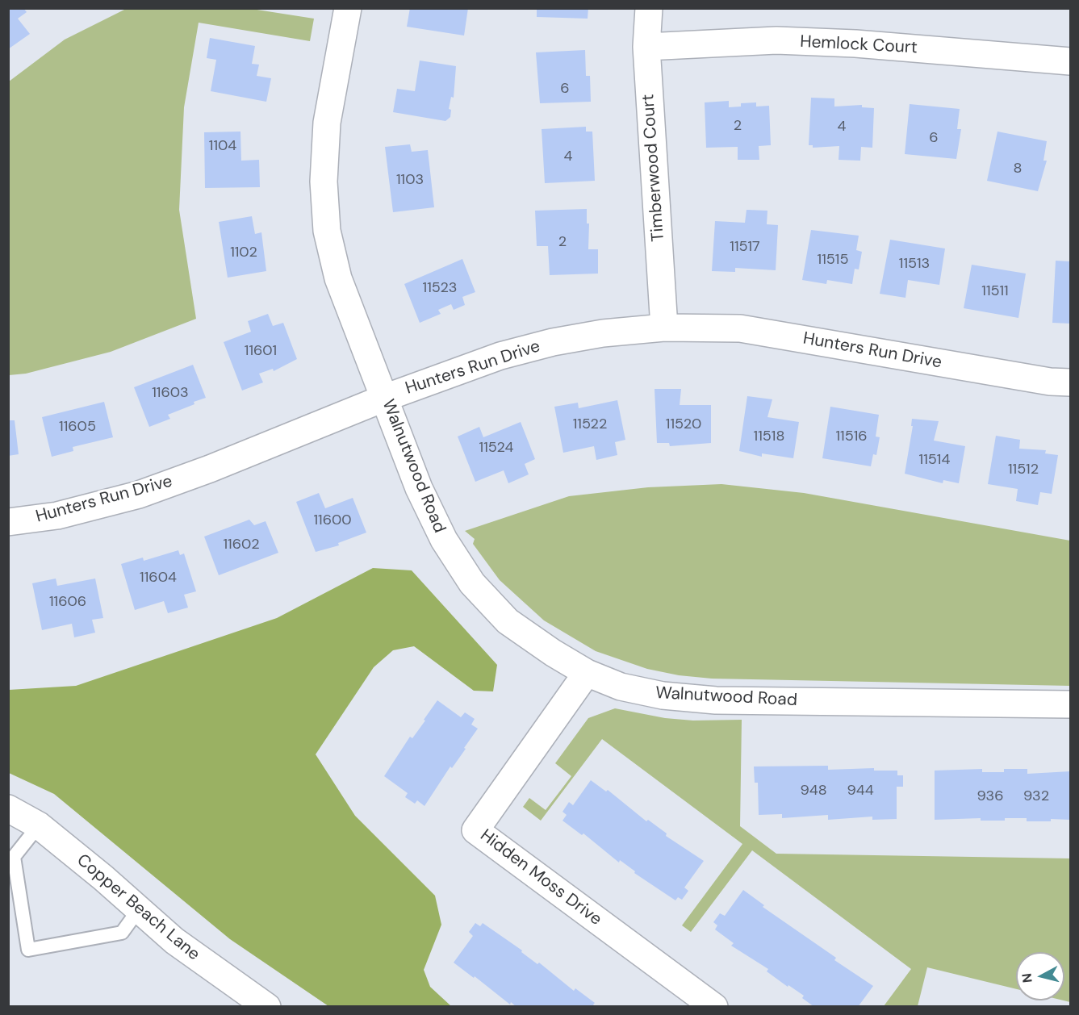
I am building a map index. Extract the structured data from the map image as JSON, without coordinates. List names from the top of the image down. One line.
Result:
{"streets":{"street":["Hemlock Court","Timberwood Court","Hunters Run Drive","Walnutwood Road","Hidden Moss Drive","Copper Beach Lane"]},"crossings":[["Hemlock Court","Timberwood Court"],["Timberwood Court","Hunters Run Drive"],["Hunters Run Drive","Walnutwood Road"],["Walnutwood Road","Hidden Moss Drive"]],"house_numbers":["6","2","4","6","1104","4","8","1103","2","11517","1102","11515","11513","11523","11511","11601","11603","11522","11520","11605","11518","11516","11524","11514","11512","11600","11602","11604","11606","948","944","936","932"],"north":"left"}
